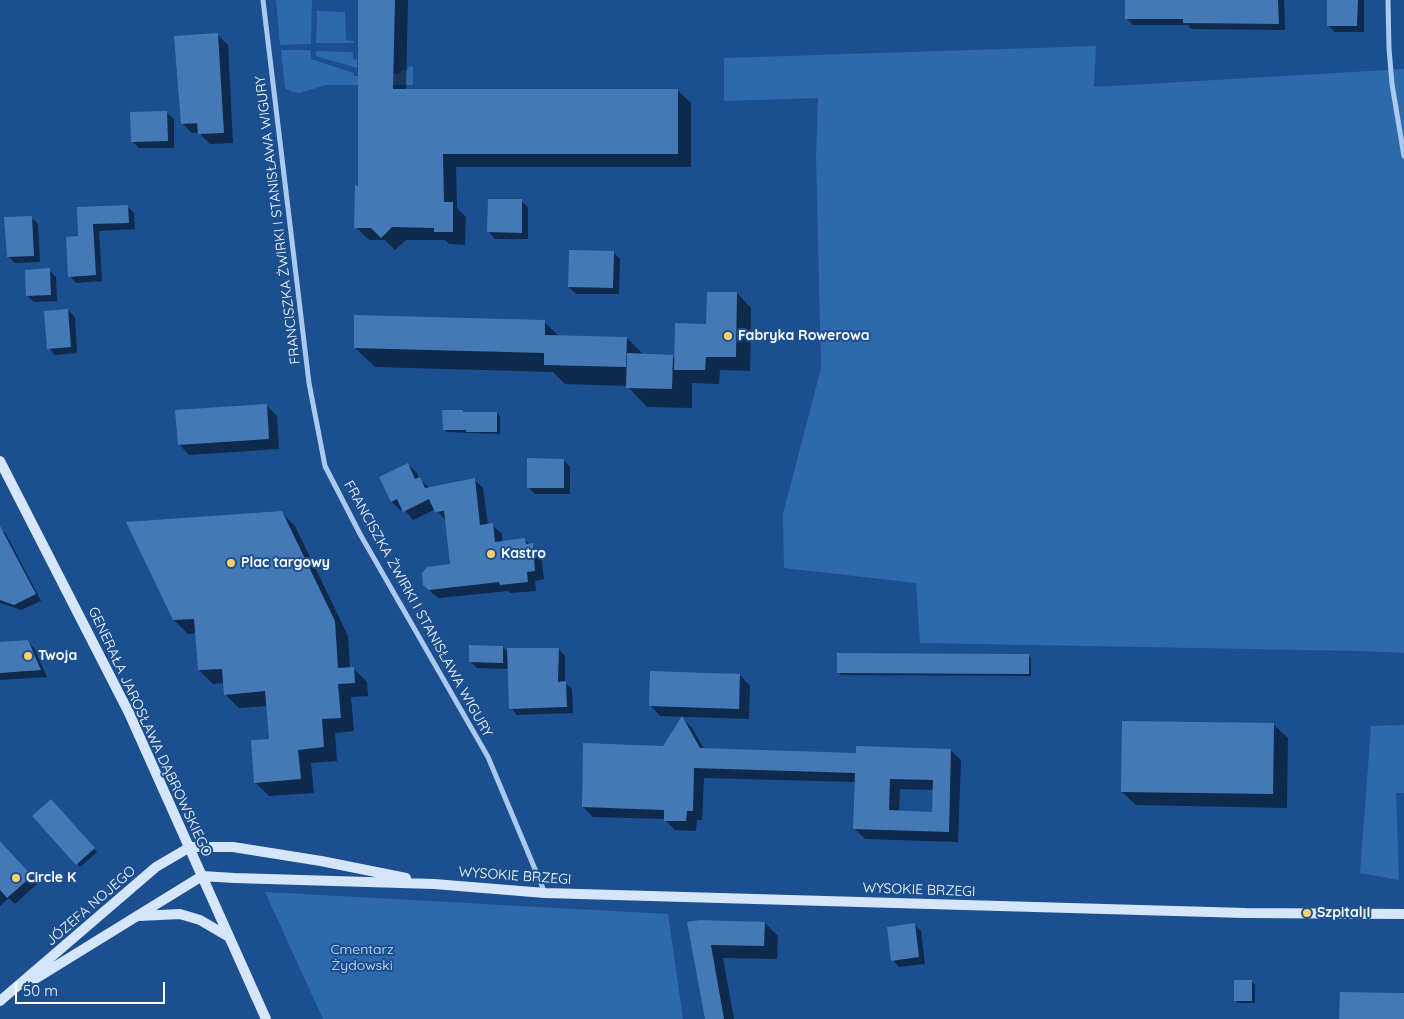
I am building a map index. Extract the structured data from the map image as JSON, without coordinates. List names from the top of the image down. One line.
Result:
{"streets":{"street":["FRANCISZKA ŻWIRKI I STANISŁAWA WIGURY","GENERAŁA JAROSŁAWA DĄBROWSKIEGO","WYSOKIE BRZEGI","JÓZEFA NOJEGO"]},"crossings":[["FRANCISZKA ŻWIRKI I STANISŁAWA WIGURY","WYSOKIE BRZEGI"],["GENERAŁA JAROSŁAWA DĄBROWSKIEGO","WYSOKIE BRZEGI"],["GENERAŁA JAROSŁAWA DĄBROWSKIEGO","JÓZEFA NOJEGO"],["WYSOKIE BRZEGI","JÓZEFA NOJEGO"]],"parks":["Cmentarz Żydowski"],"places":["Fabryka Rowerowa","Kastro","Plac targowy","Twoja","Circle K","Szpital I"],"scale_bar":"50 m"}
